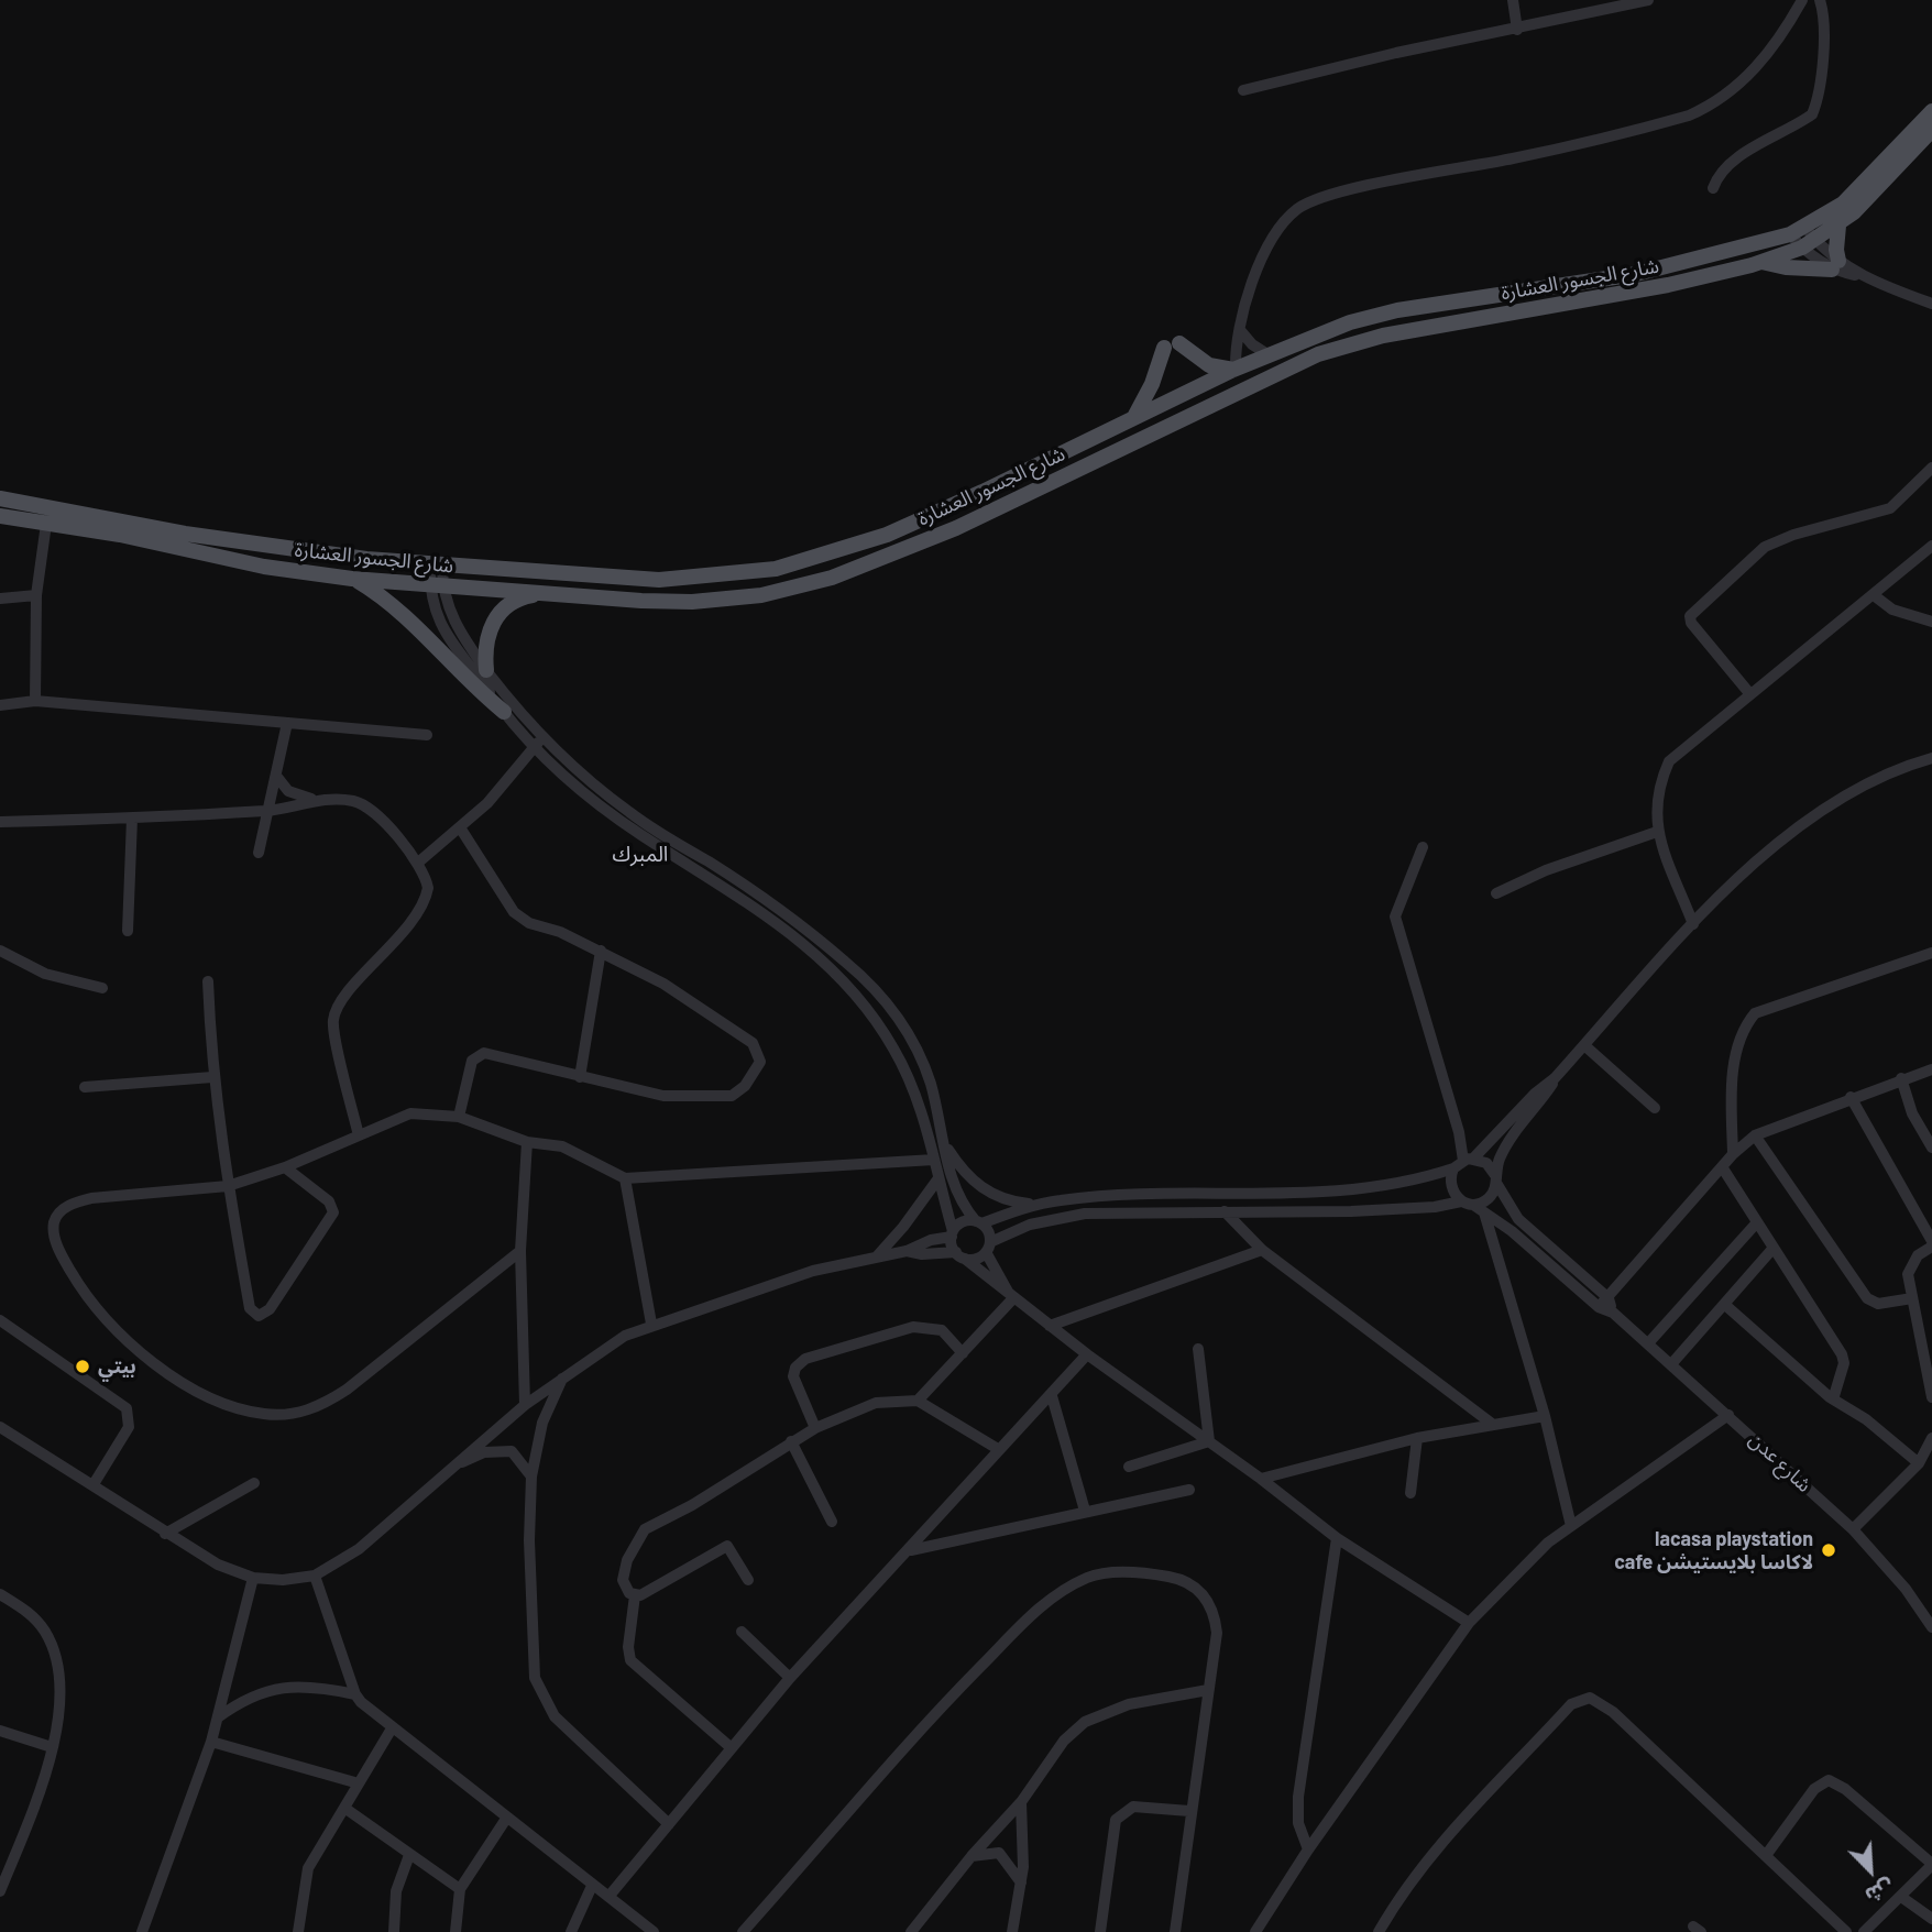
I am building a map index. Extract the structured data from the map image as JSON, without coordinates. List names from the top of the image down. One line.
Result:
{"streets":{"main road":["شارع الجسور العشارة"],"street":["شارع عدن"]},"districts":["المبرك"],"places":["بيتي","lacasa playstation cafe لاكاسا بلايستيشن"],"north":"bottom right"}
